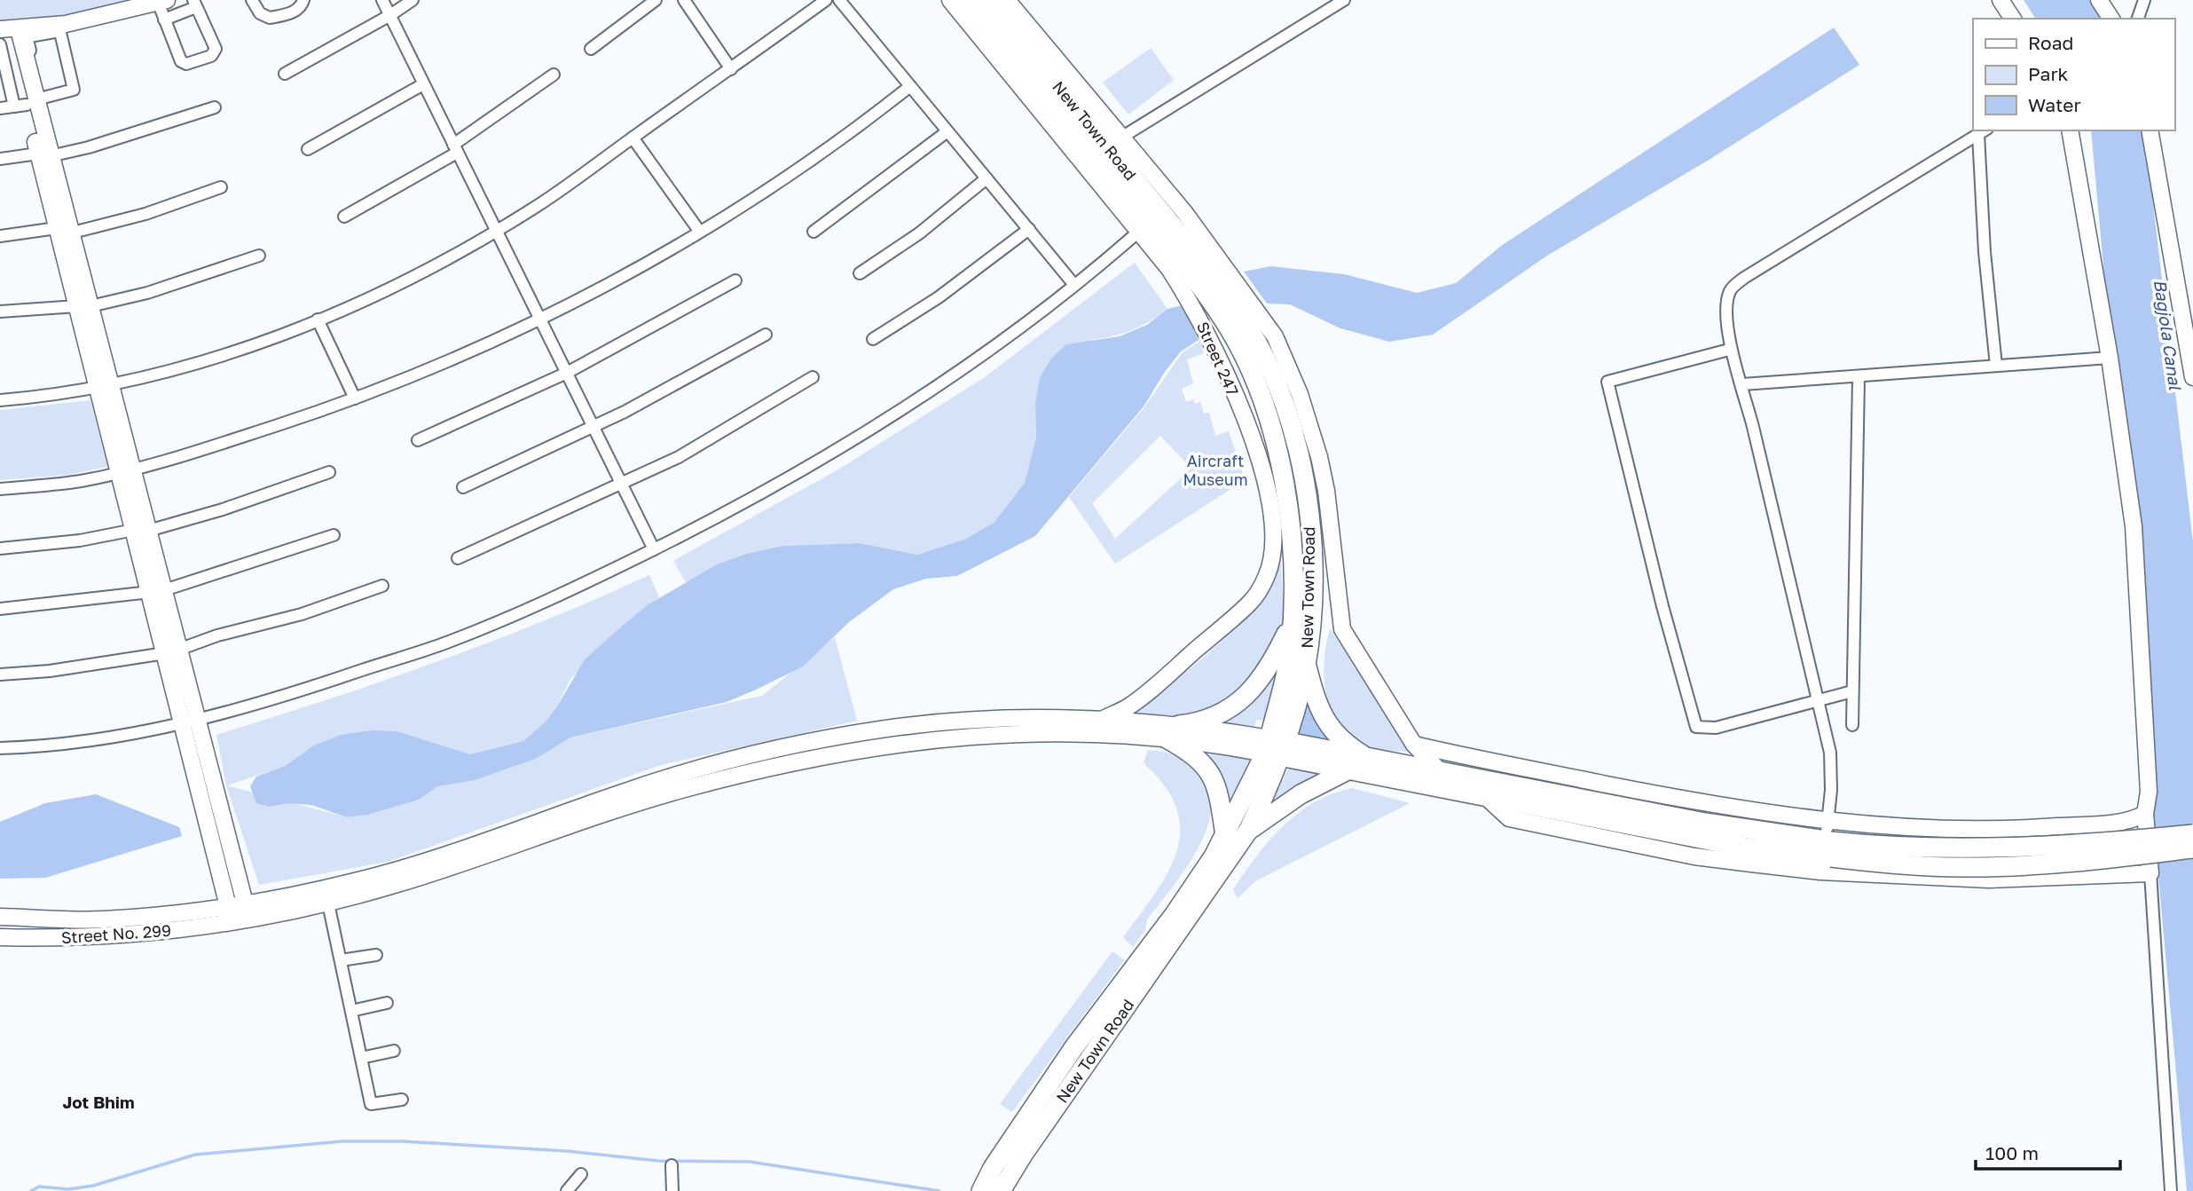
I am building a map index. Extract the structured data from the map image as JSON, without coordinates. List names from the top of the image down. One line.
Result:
{"streets":{"main road":["New Town Road"],"street":["Street 247","Street No. 299"]},"districts":["Jot Bhim"],"water":["Bagjola Canal"],"parks":["Aircraft Museum"],"legend":["Road","Park","Water"],"scale_bar":"100 m"}
